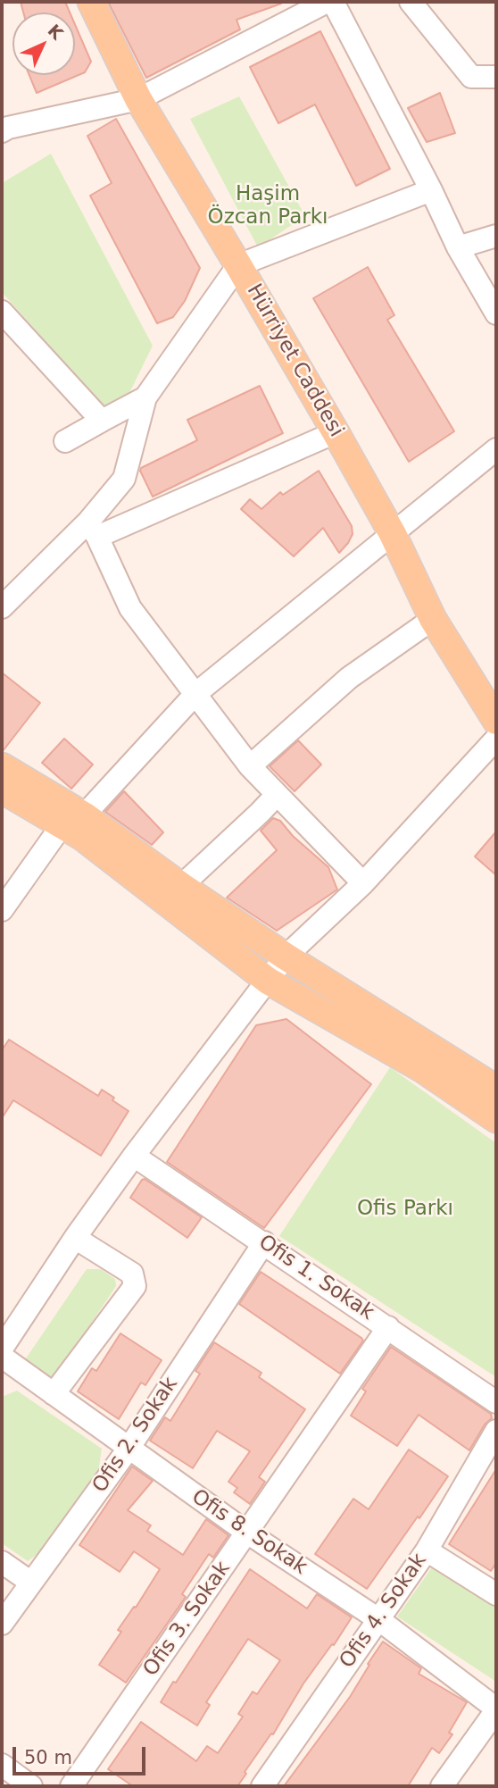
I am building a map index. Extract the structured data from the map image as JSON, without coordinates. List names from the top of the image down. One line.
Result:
{"streets":{"main road":["Hürriyet Caddesi"],"street":["Ofis 1. Sokak","Ofis 2. Sokak","Ofis 8. Sokak","Ofis 4. Sokak","Ofis 3. Sokak"]},"crossings":[["Ofis 1. Sokak","Ofis 2. Sokak"],["Ofis 1. Sokak","Ofis 3. Sokak"],["Ofis 2. Sokak","Ofis 8. Sokak"],["Ofis 8. Sokak","Ofis 4. Sokak"],["Ofis 8. Sokak","Ofis 3. Sokak"]],"parks":["Haşim Özcan Parkı","Ofis Parkı"],"scale_bar":"50 m","north":"top right"}
